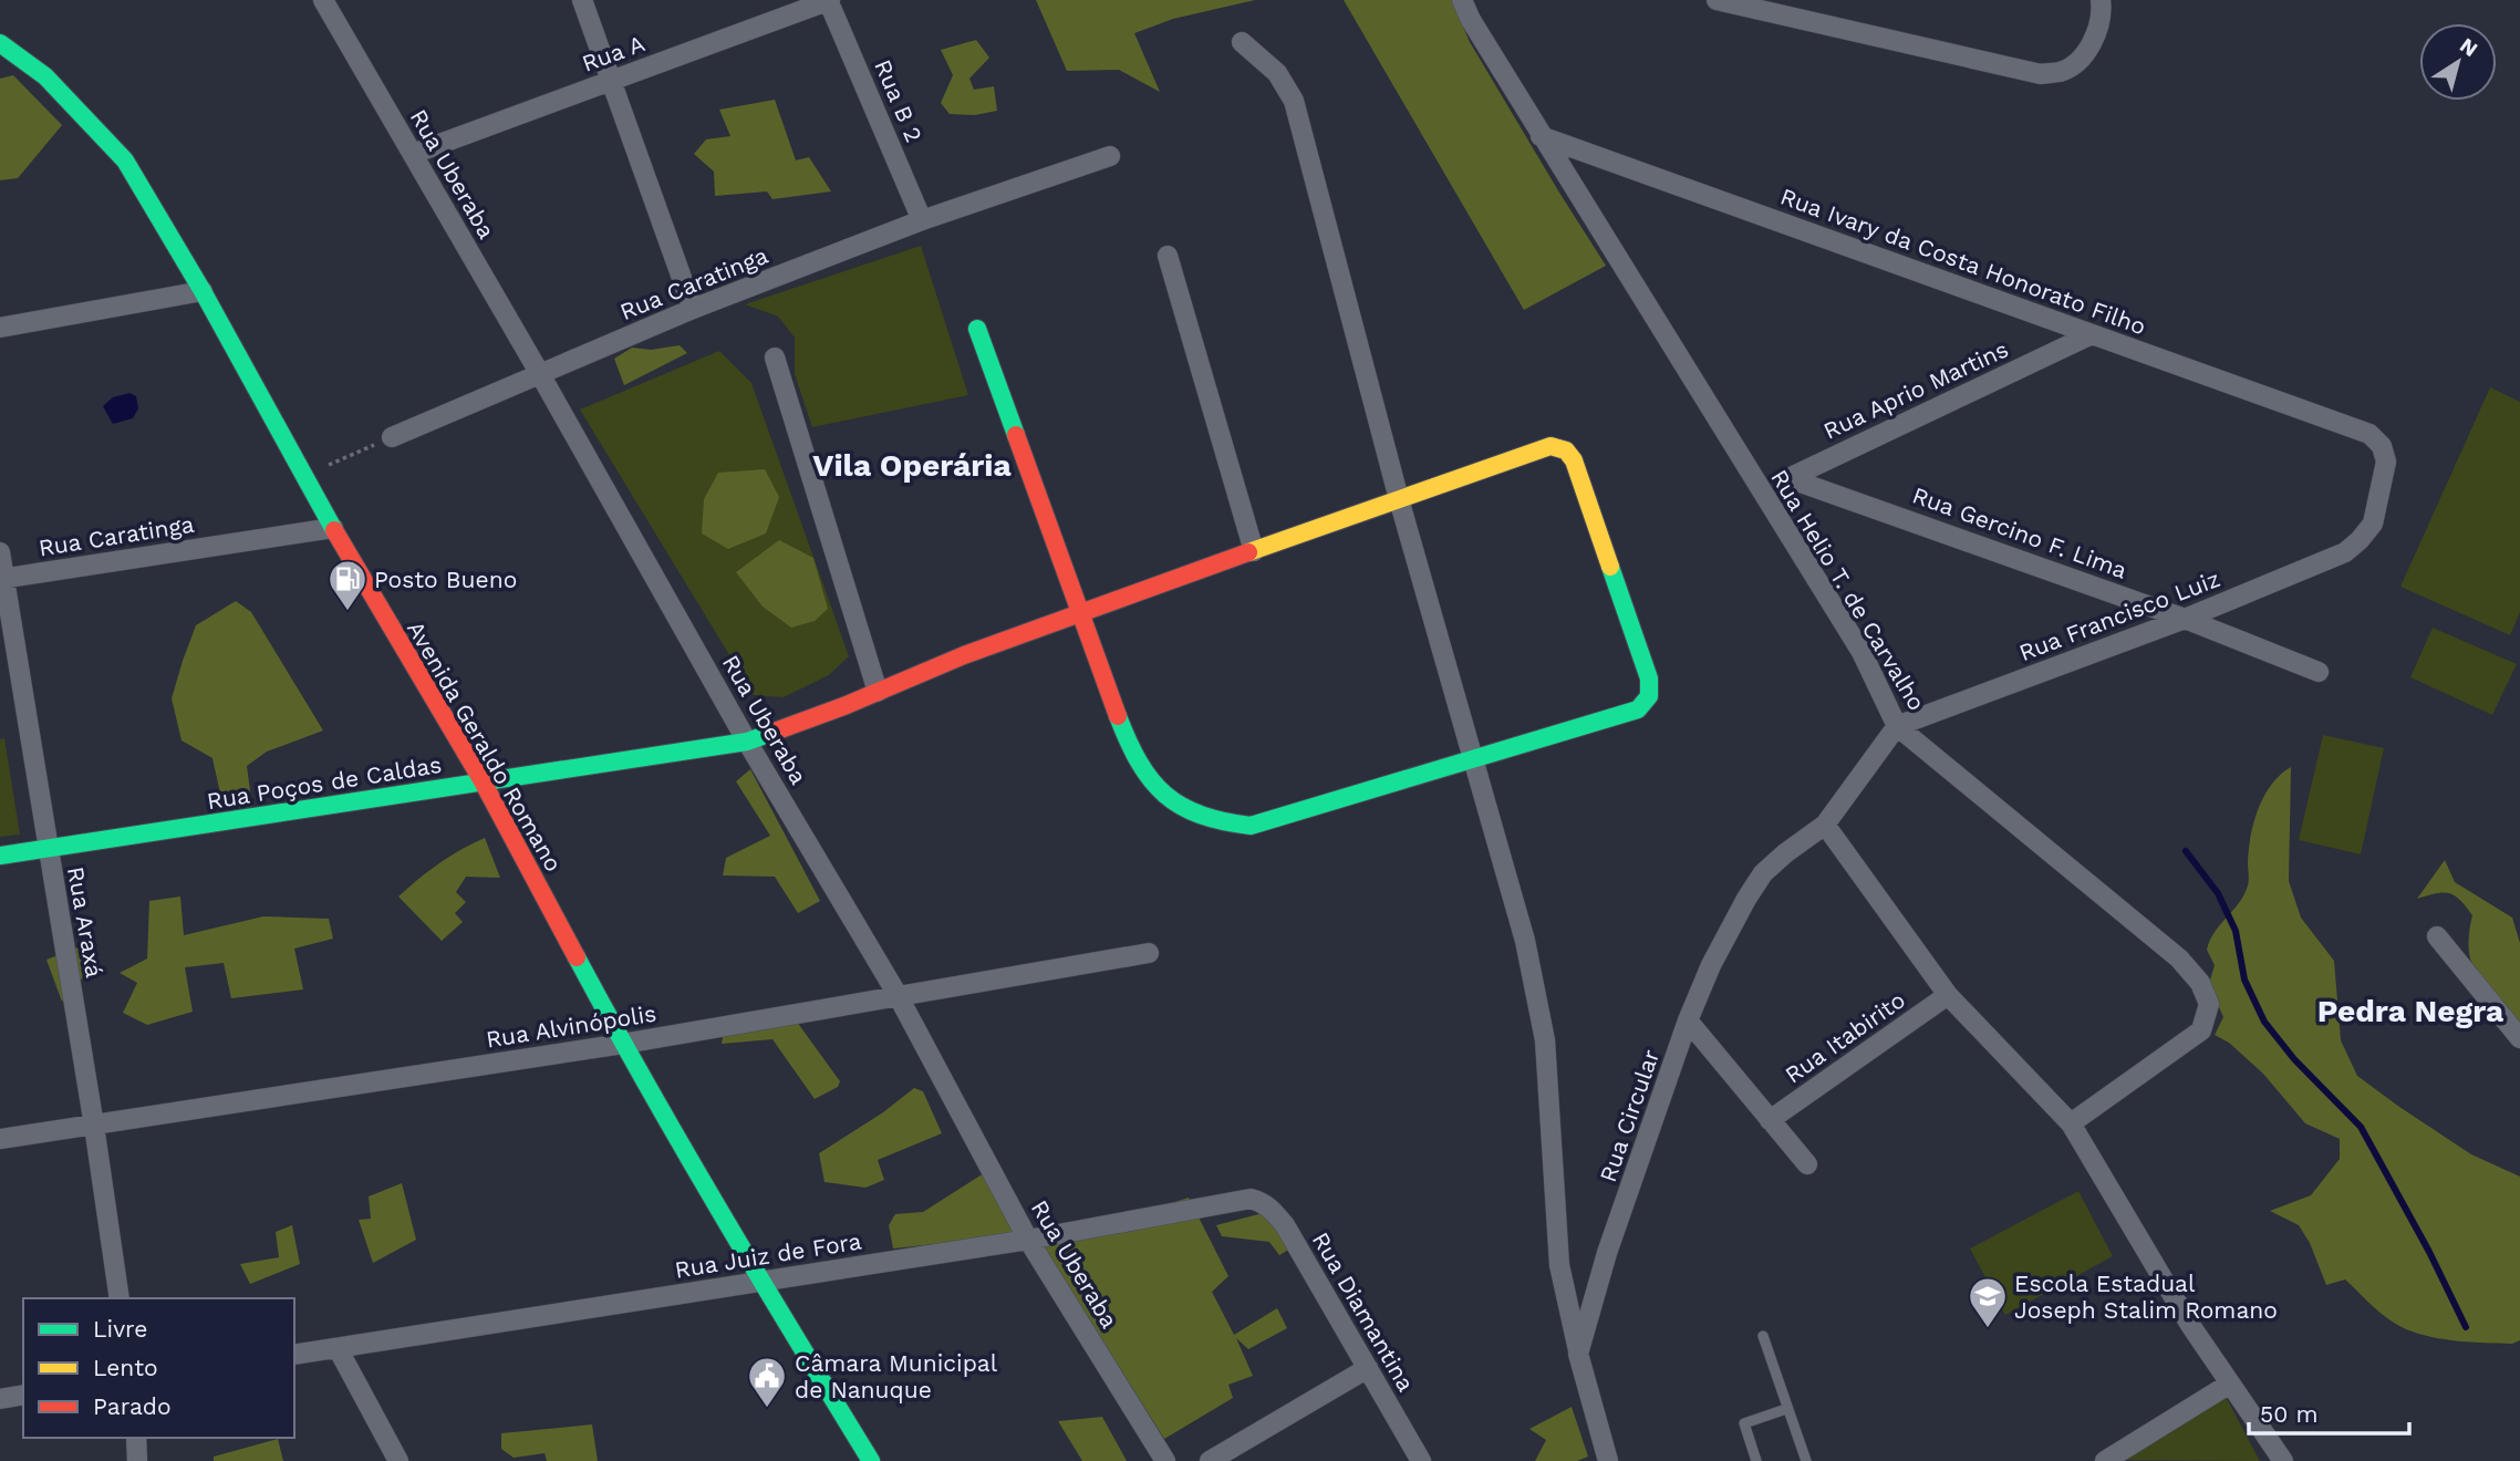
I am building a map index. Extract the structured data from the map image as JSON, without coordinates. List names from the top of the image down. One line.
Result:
{"streets":{"street":["Rua A","Rua B 2","Rua Uberaba","Rua Ivary da Costa Honorato Filho","Rua Caratinga","Rua Aprio Martins","Rua Gercino F. Lima","Rua Helio T. de Carvalho","Rua Francisco Luiz","Avenida Geraldo Romano","Rua Poços de Caldas","Rua Araxá","Rua Alvinópolis","Rua Itabirito","Rua Circular","Rua Juiz de Fora","Rua Diamantina"]},"crossings":[["Rua A","Rua B 2"],["Rua A","Rua Uberaba"],["Rua B 2","Rua Caratinga"],["Rua Uberaba","Rua Caratinga"],["Rua Uberaba","Rua Poços de Caldas"],["Rua Uberaba","Rua Alvinópolis"],["Rua Uberaba","Rua Juiz de Fora"],["Rua Ivary da Costa Honorato Filho","Rua Aprio Martins"],["Rua Ivary da Costa Honorato Filho","Rua Helio T. de Carvalho"],["Rua Ivary da Costa Honorato Filho","Rua Francisco Luiz"],["Rua Caratinga","Avenida Geraldo Romano"],["Rua Caratinga","Rua Araxá"],["Rua Aprio Martins","Rua Gercino F. Lima"],["Rua Aprio Martins","Rua Helio T. de Carvalho"],["Rua Gercino F. Lima","Rua Francisco Luiz"],["Rua Helio T. de Carvalho","Rua Francisco Luiz"],["Avenida Geraldo Romano","Rua Poços de Caldas"],["Avenida Geraldo Romano","Rua Alvinópolis"],["Avenida Geraldo Romano","Rua Juiz de Fora"],["Rua Poços de Caldas","Rua Araxá"],["Rua Araxá","Rua Alvinópolis"],["Rua Juiz de Fora","Rua Diamantina"]],"districts":["Vila Operária","Pedra Negra"],"places":{"fuel station":["Posto Bueno"],"school or university":["Escola Estadual Joseph Stalim Romano"],"public building":["Câmara Municipal de Nanuque"]},"legend":["Livre","Lento","Parado"],"scale_bar":"50 m","north":"top right"}
